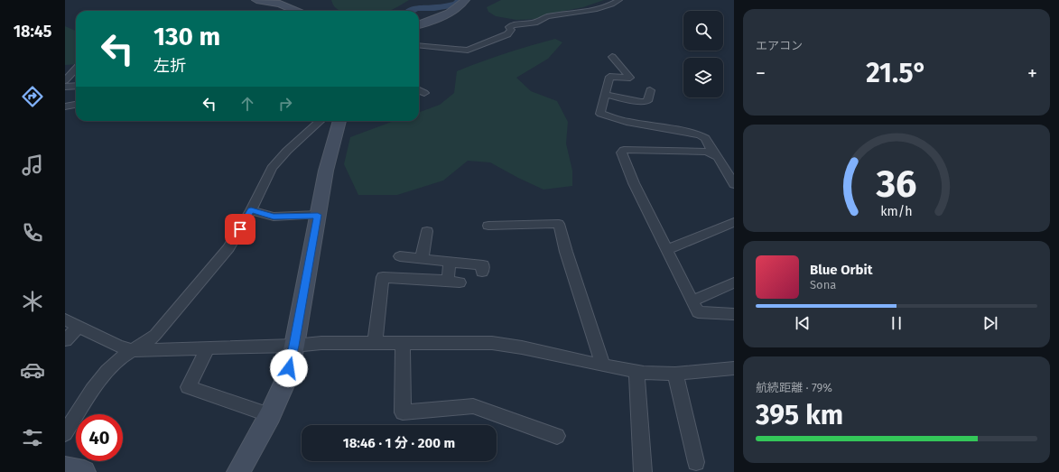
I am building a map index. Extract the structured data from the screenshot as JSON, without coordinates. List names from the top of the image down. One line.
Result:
{"page":{"tabs":"18:45","tile":["エアコン",["航続距離 · 79%","395 km"]],"turn":["130 m","左折"],"heat":["−","21.5°","+"],"song":["Blue Orbit","Sona"],"limit":"40","trip":"18:46 · 1 分 · 200 m","gauge":["36","km/h"]}}
